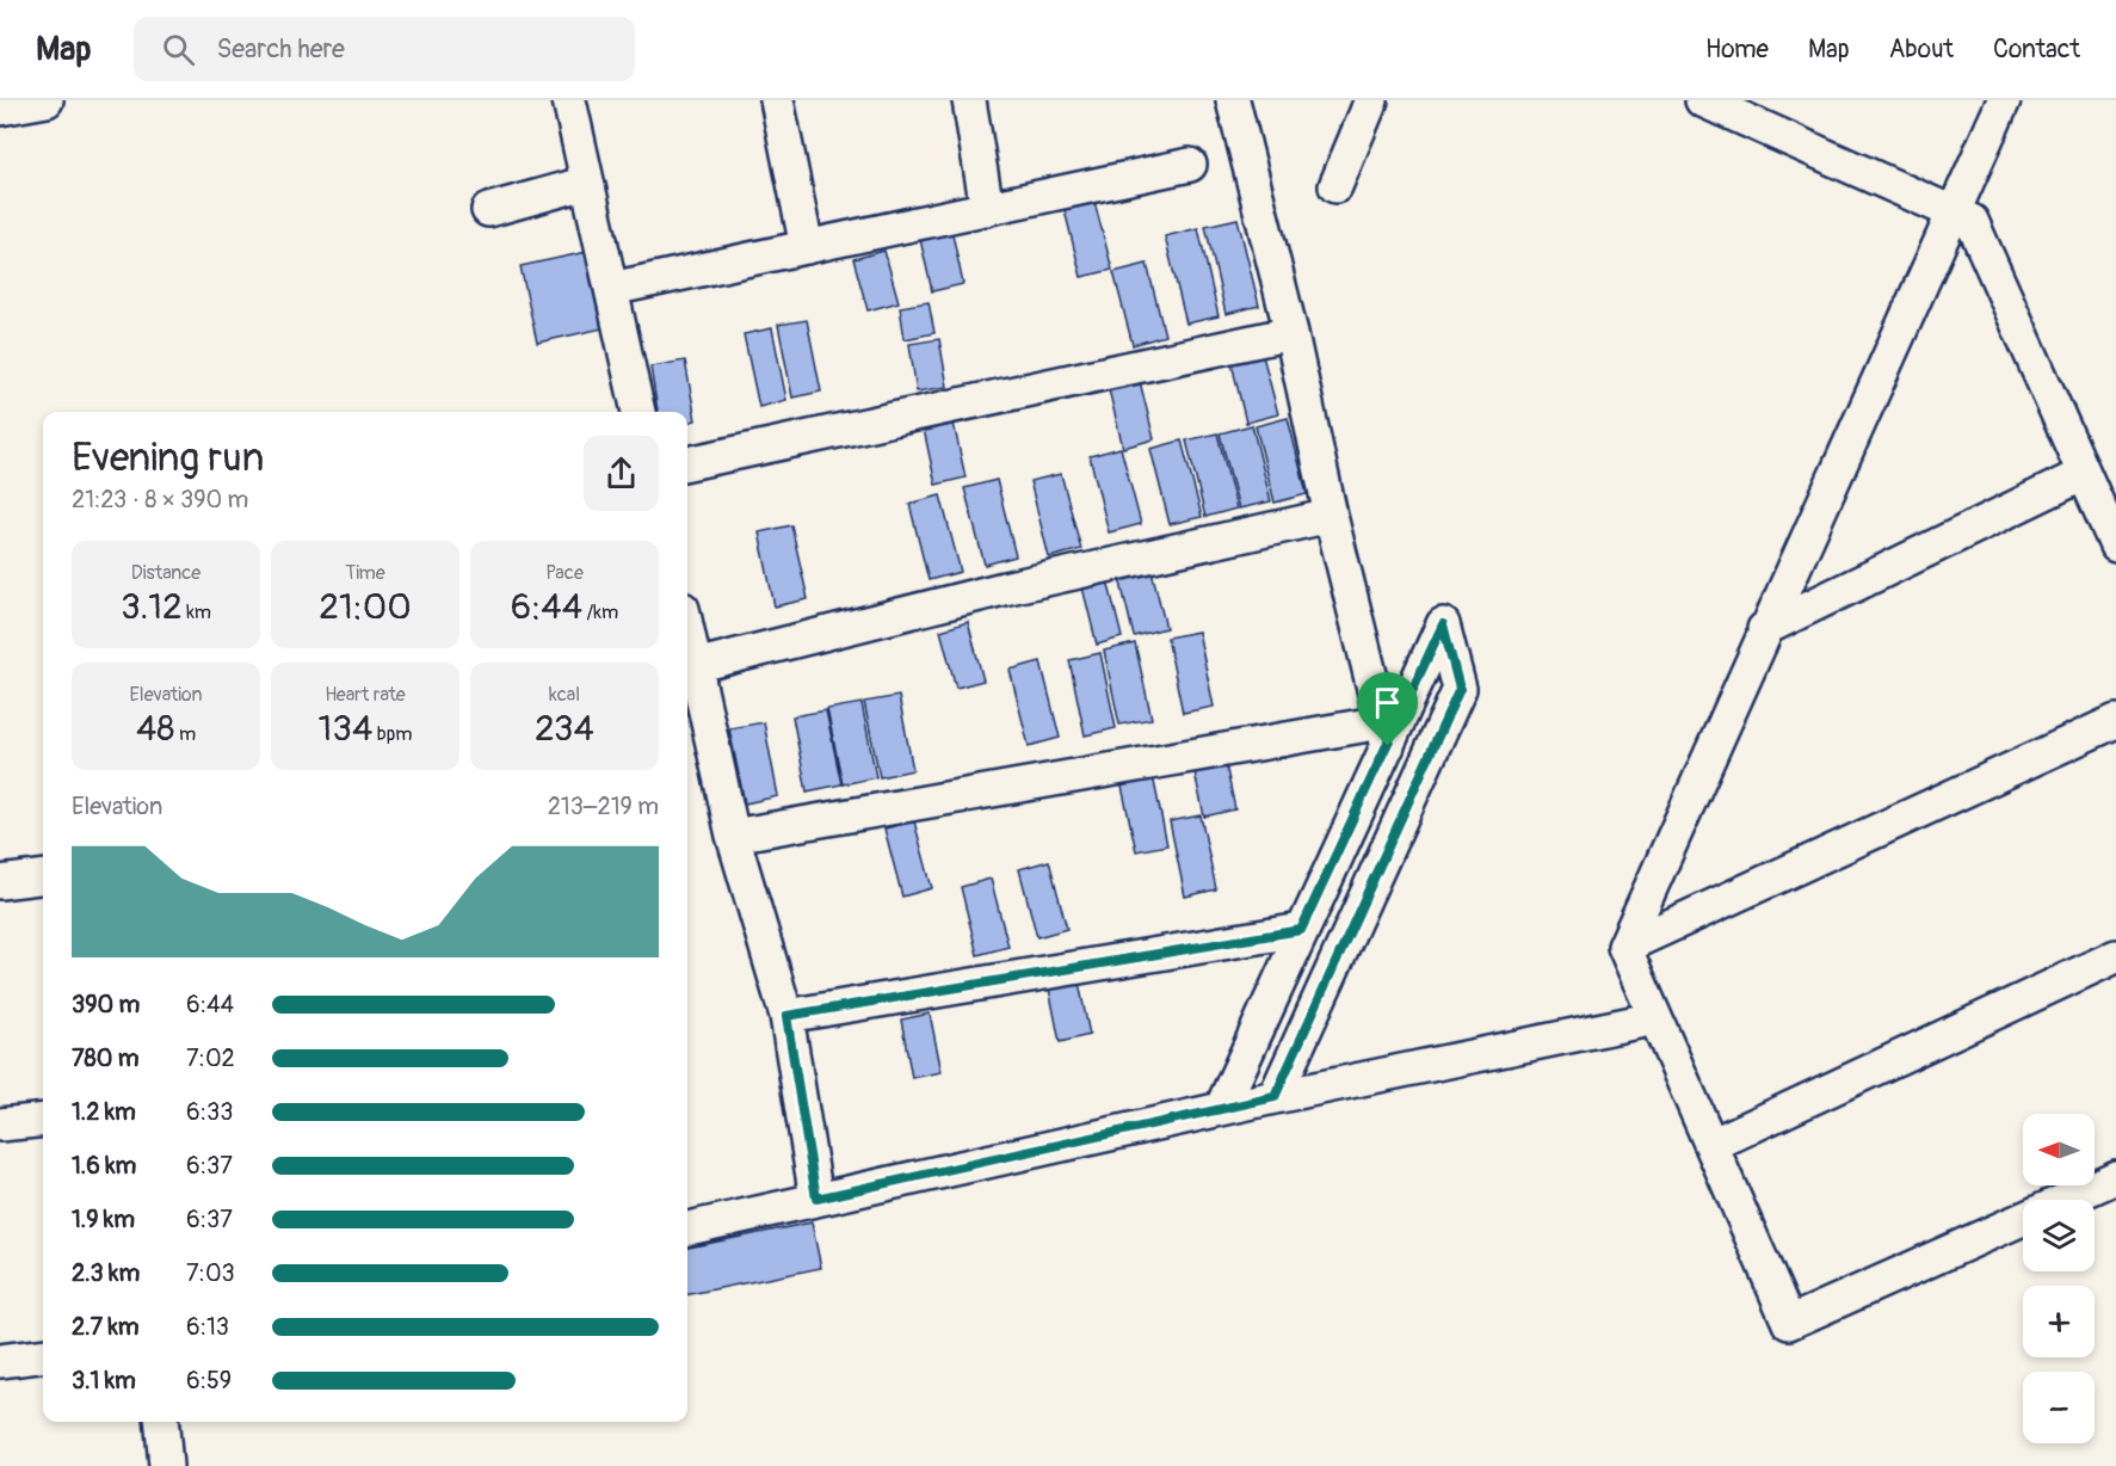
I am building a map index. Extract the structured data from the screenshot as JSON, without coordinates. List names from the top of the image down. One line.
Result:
{"north":"left","page":{"header":"Map","search":"Search here","nav":["Home","Map","About","Contact"],"heading":["Evening run","21:23 · 8 × 390 m"],"stats":[["Distance","3.12 km"],["Time","21:00"],["Pace","6:44 /km"],["Elevation","48 m"],["Heart rate","134 bpm"],["kcal","234"]],"chart":["Elevation","213–219 m"],"list":[{"name":"390 m","note":"6:44"},{"name":"780 m","note":"7:02"},{"name":"1.2 km","note":"6:33"},{"name":"1.6 km","note":"6:37"},{"name":"1.9 km","note":"6:37"},{"name":"2.3 km","note":"7:03"},{"name":"2.7 km","note":"6:13"},{"name":"3.1 km","note":"6:59"}],"map_buttons":["+","−"]}}
